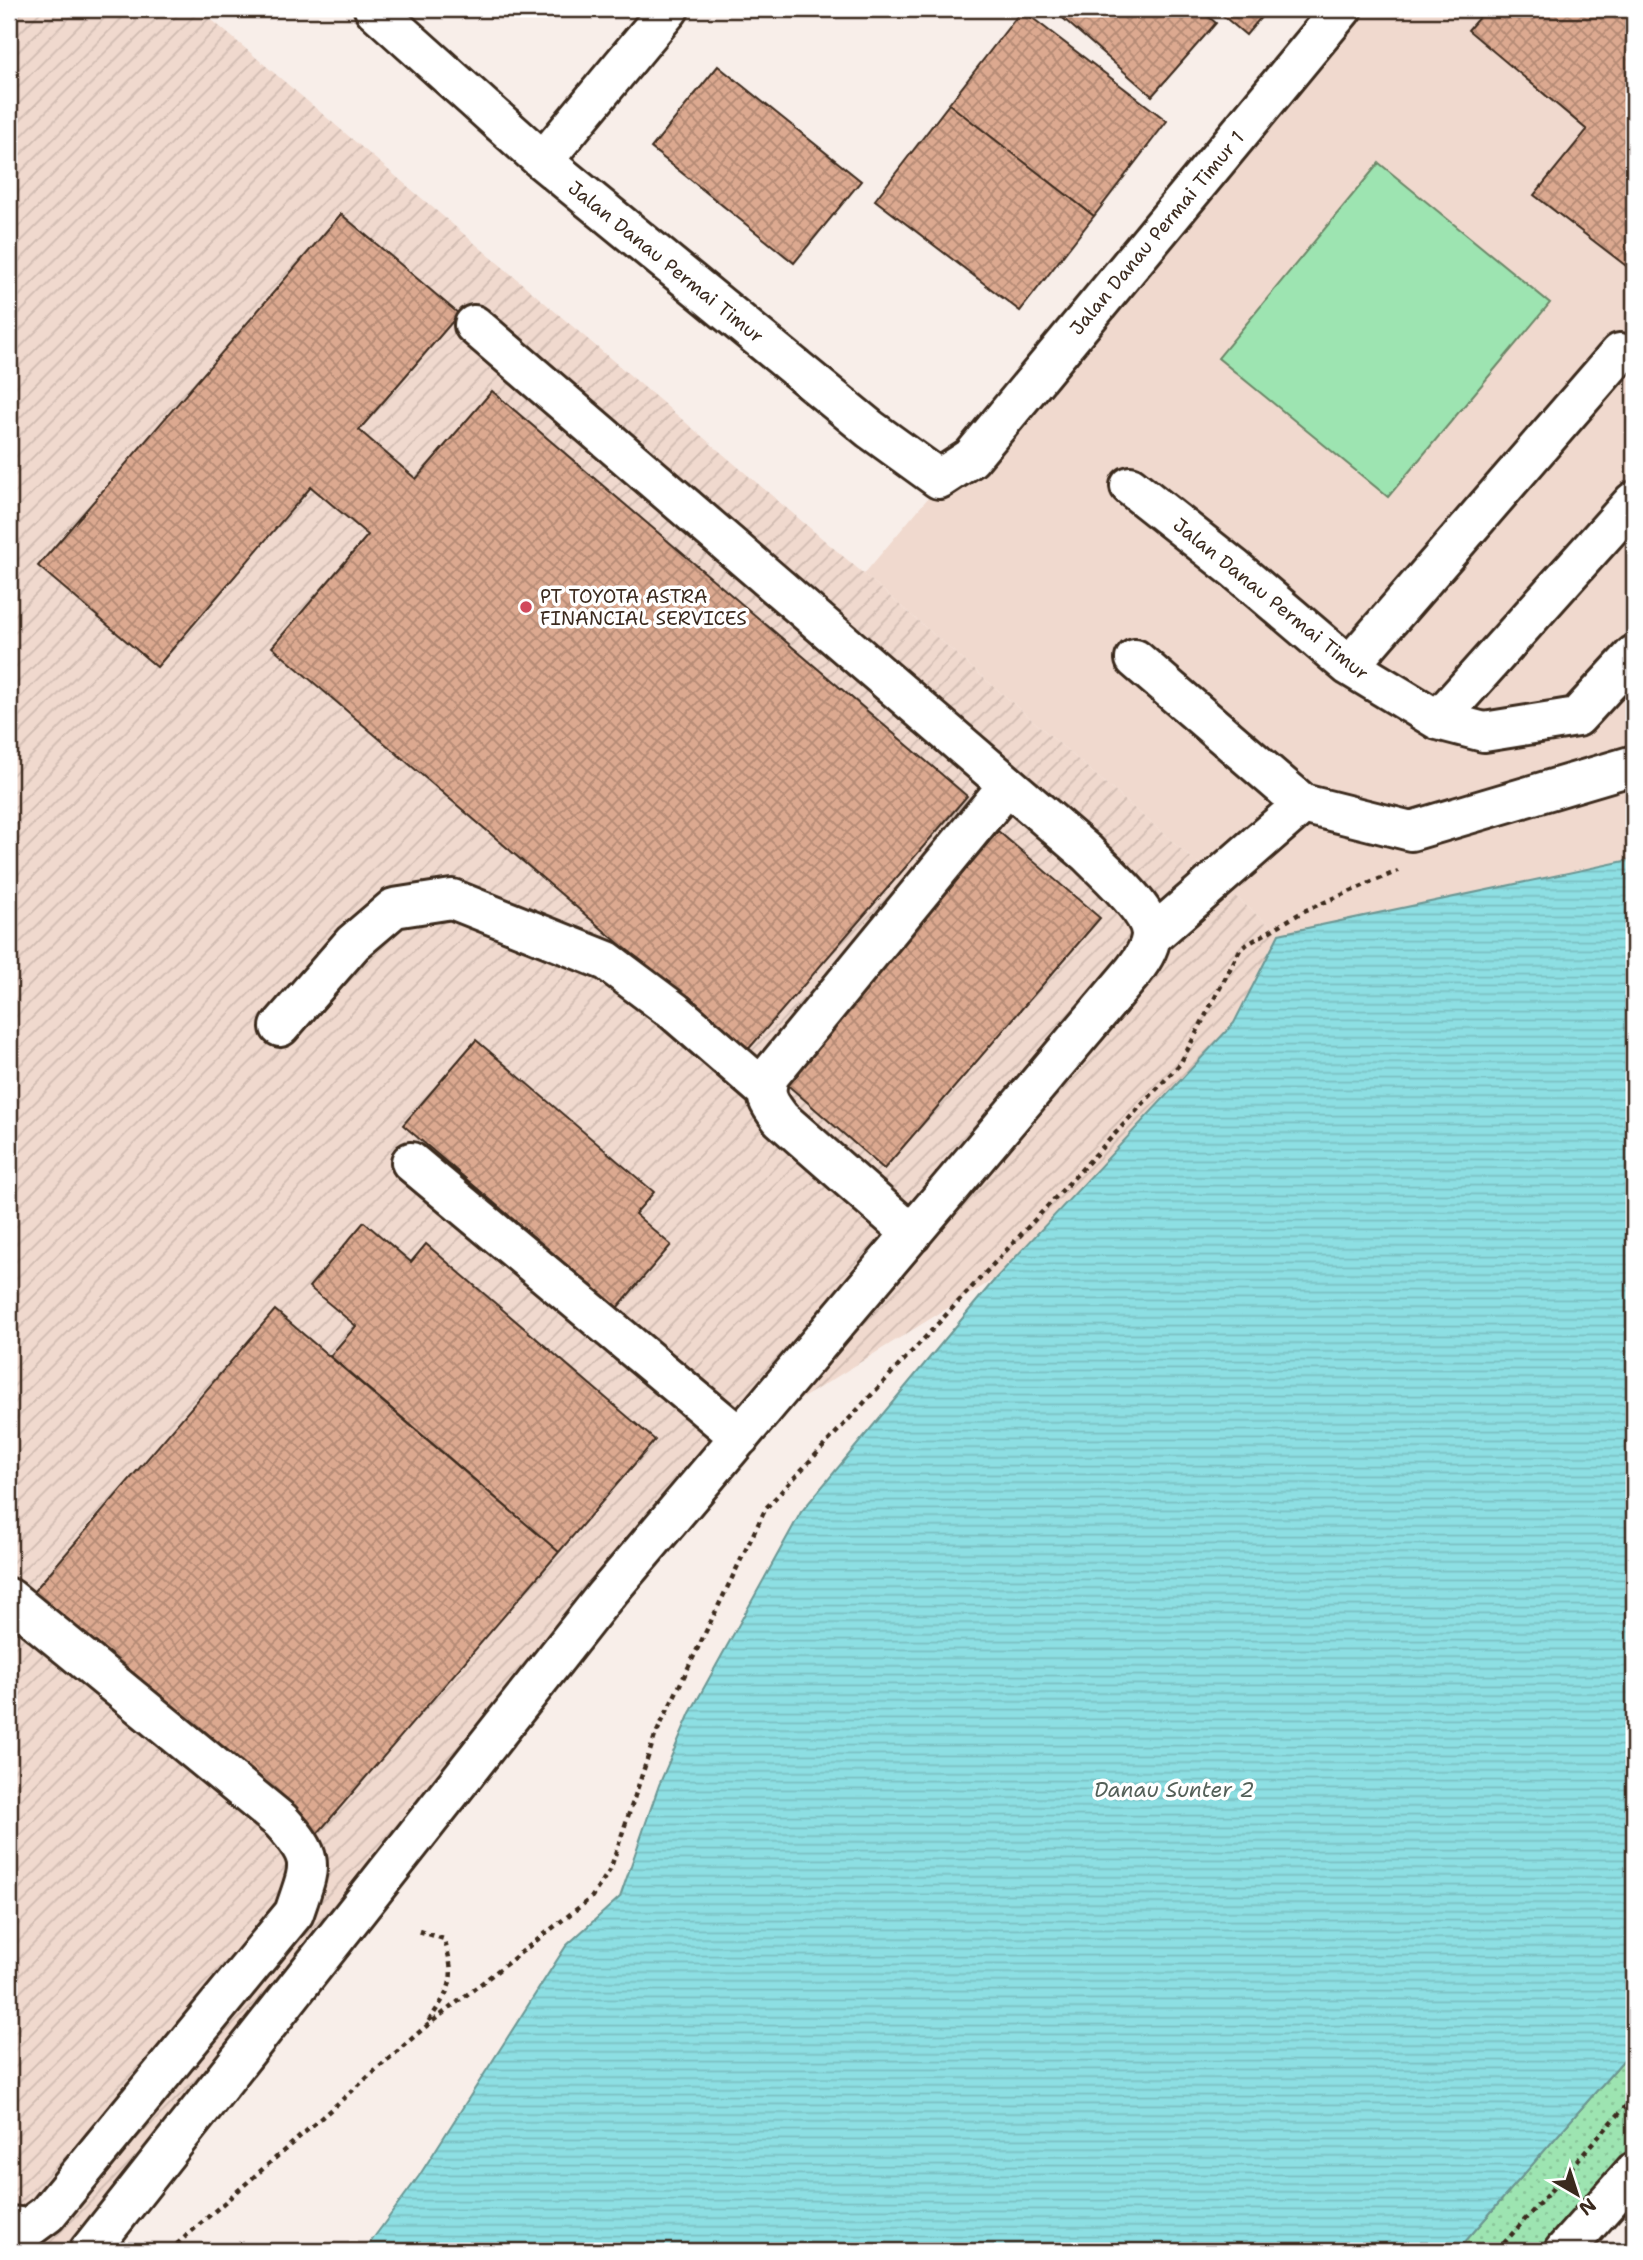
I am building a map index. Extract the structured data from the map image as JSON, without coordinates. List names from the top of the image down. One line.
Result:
{"streets":{"street":["Jalan Danau Permai Timur 1","Jalan Danau Permai Timur"]},"crossings":[["Jalan Danau Permai Timur 1","Jalan Danau Permai Timur"]],"water":["Danau Sunter 2"],"places":["PT TOYOTA ASTRA FINANCIAL SERVICES"],"north":"bottom right"}
